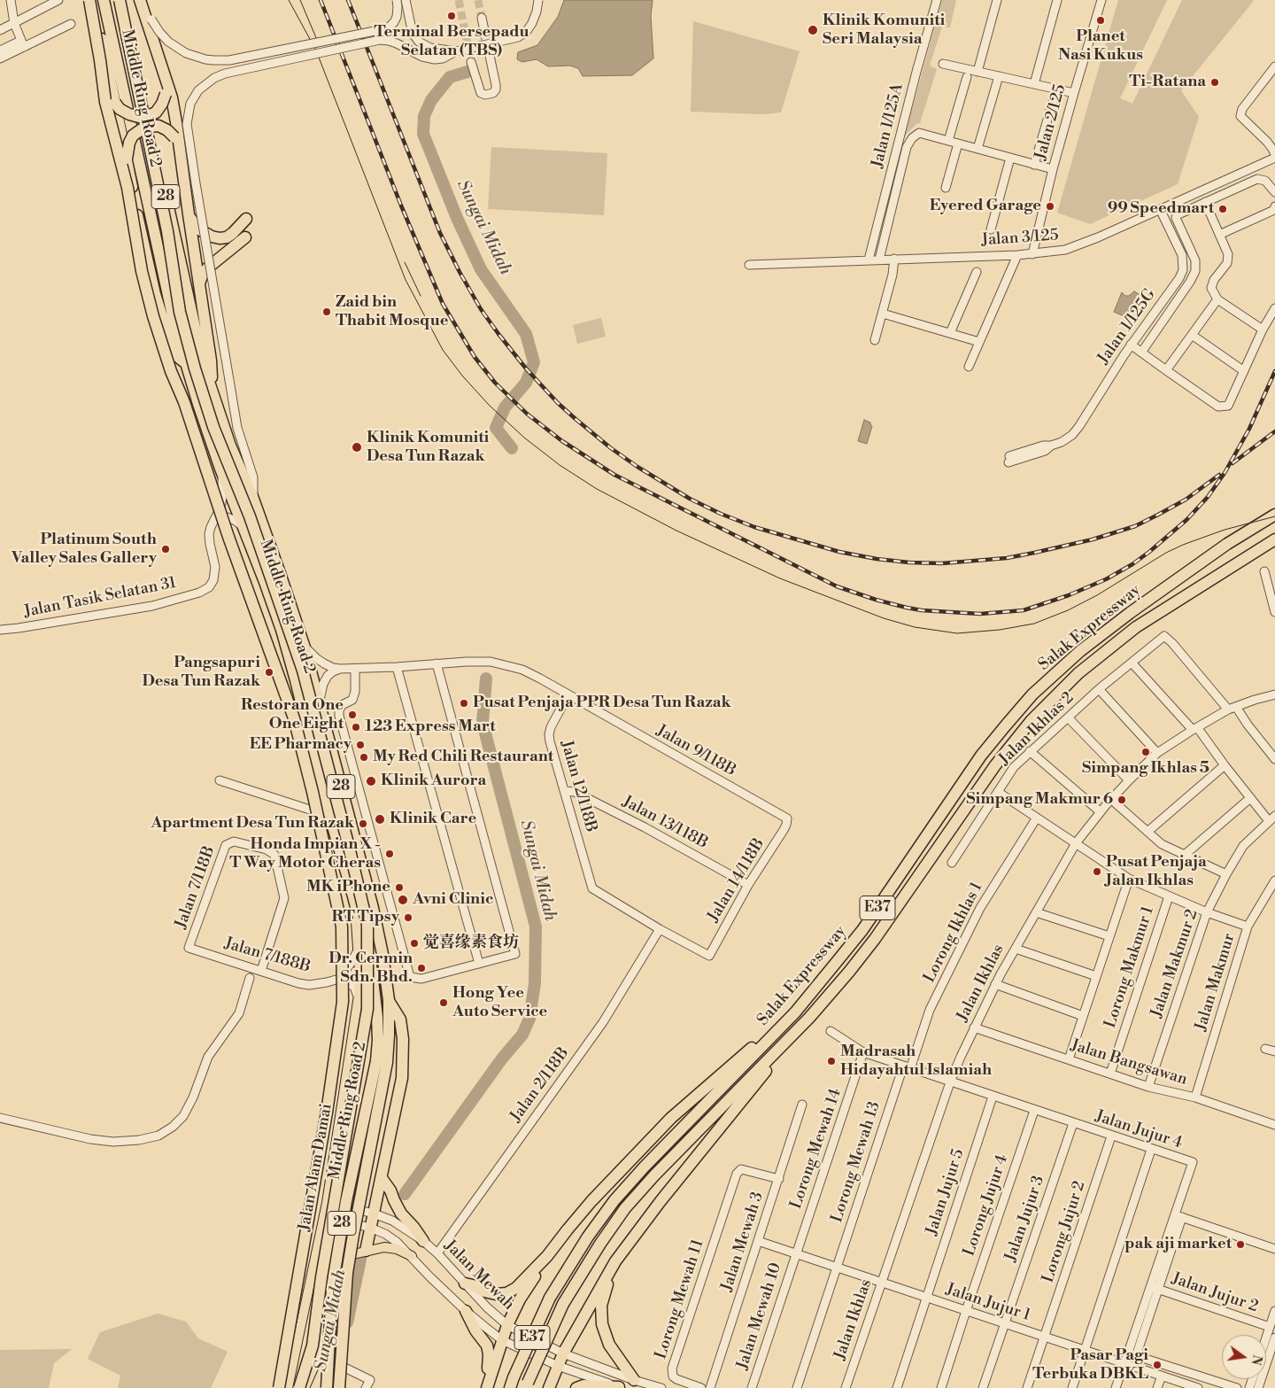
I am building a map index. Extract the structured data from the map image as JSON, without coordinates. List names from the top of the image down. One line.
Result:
{"streets":{"highway":["Middle Ring Road 2","28","Salak Expressway","E37"],"main road":["Jalan Alam Damai"],"street":["Jalan 2/125","Jalan 1/125A","Jalan 3/125","Jalan 1/125G","Jalan Tasik Selatan 31","Jalan Ikhlas 2","Jalan 9/118B","Jalan 12/118B","Jalan 13/118B","Jalan 14/118B","Jalan 7/118B","Lorong Ikhlas 1","Jalan 7/188B","Jalan Makmur 2","Lorong Makmur 1","Jalan Makmur","Jalan Ikhlas","Jalan Bangsawan","Jalan 2/118B","Jalan Jujur 4","Lorong Mewah 14","Lorong Mewah 13","Jalan Jujur 5","Lorong Jujur 4","Jalan Jujur 3","Lorong Jujur 2","Jalan Mewah 3","Jalan Mewah","Jalan Jujur 2","Lorong Mewah 11","Jalan Jujur 1","Jalan Mewah 10"]},"crossings":[["Middle Ring Road 2","Jalan Tasik Selatan 31"],["Middle Ring Road 2","Jalan 9/118B"],["Middle Ring Road 2","Jalan Alam Damai"],["Jalan 2/125","Jalan 3/125"],["Jalan 1/125A","Jalan 3/125"],["Jalan 3/125","Jalan 1/125G"],["Jalan Ikhlas 2","Jalan Ikhlas"],["Jalan 9/118B","Jalan 12/118B"],["Jalan 9/118B","Jalan 14/118B"],["Jalan 12/118B","Jalan 13/118B"],["Jalan 12/118B","Jalan 14/118B"],["Jalan 12/118B","Jalan 2/118B"],["Jalan 13/118B","Jalan 14/118B"],["Jalan 14/118B","Jalan 2/118B"],["Jalan 7/118B","Jalan 7/188B"],["Lorong Ikhlas 1","Lorong Mewah 13"],["Jalan Makmur 2","Jalan Bangsawan"],["Lorong Makmur 1","Jalan Bangsawan"],["Jalan Makmur","Jalan Bangsawan"],["Jalan Ikhlas","Jalan Bangsawan"],["Jalan Ikhlas","Jalan Jujur 4"],["Jalan Ikhlas","Jalan Jujur 1"],["Jalan 2/118B","Jalan Mewah"],["Jalan Jujur 4","Jalan Jujur 5"],["Jalan Jujur 4","Lorong Jujur 4"],["Jalan Jujur 4","Jalan Jujur 3"],["Jalan Jujur 4","Lorong Jujur 2"],["Jalan Jujur 4","Jalan Jujur 2"],["Jalan Jujur 4","Jalan Jujur 1"],["Lorong Mewah 14","Jalan Jujur 1"],["Lorong Mewah 14","Jalan Mewah 10"],["Lorong Mewah 13","Jalan Jujur 1"],["Jalan Alam Damai","Jalan Mewah"],["Jalan Jujur 5","Jalan Jujur 1"],["Lorong Jujur 4","Jalan Jujur 1"],["Jalan Jujur 3","Jalan Jujur 1"],["Lorong Jujur 2","Jalan Jujur 1"],["Jalan Mewah 3","Lorong Mewah 11"],["Jalan Mewah 3","Jalan Jujur 1"],["Jalan Jujur 1","Jalan Mewah 10"]],"water":["Sungai Midah"],"places":["Terminal Bersepadu Selatan (TBS)","Planet Nasi Kukus","Klinik Komuniti Seri Malaysia","Ti-Ratana","Eyered Garage","99 Speedmart","Zaid bin Thabit Mosque","Klinik Komuniti Desa Tun Razak","Platinum South Valley Sales Gallery","Pangsapuri Desa Tun Razak","Pusat Penjaja PPR Desa Tun Razak","Restoran One One Eight","123 Express Mart","EE Pharmacy","Simpang Ikhlas 5","My Red Chili Restaurant","Klinik Aurora","Simpang Makmur 6","Klinik Care","Apartment Desa Tun Razak","Honda Impian X - T Way Motor Cheras","Pusat Penjaja Jalan Ikhlas","MK iPhone","Avni Clinic","RT Tipsy","觉喜缘素食坊","Dr. Cermin Sdn. Bhd.","Hong Yee Auto Service","Madrasah Hidayahtul Islamiah","pak aji market","Pasar Pagi Terbuka DBKL"],"north":"right"}
